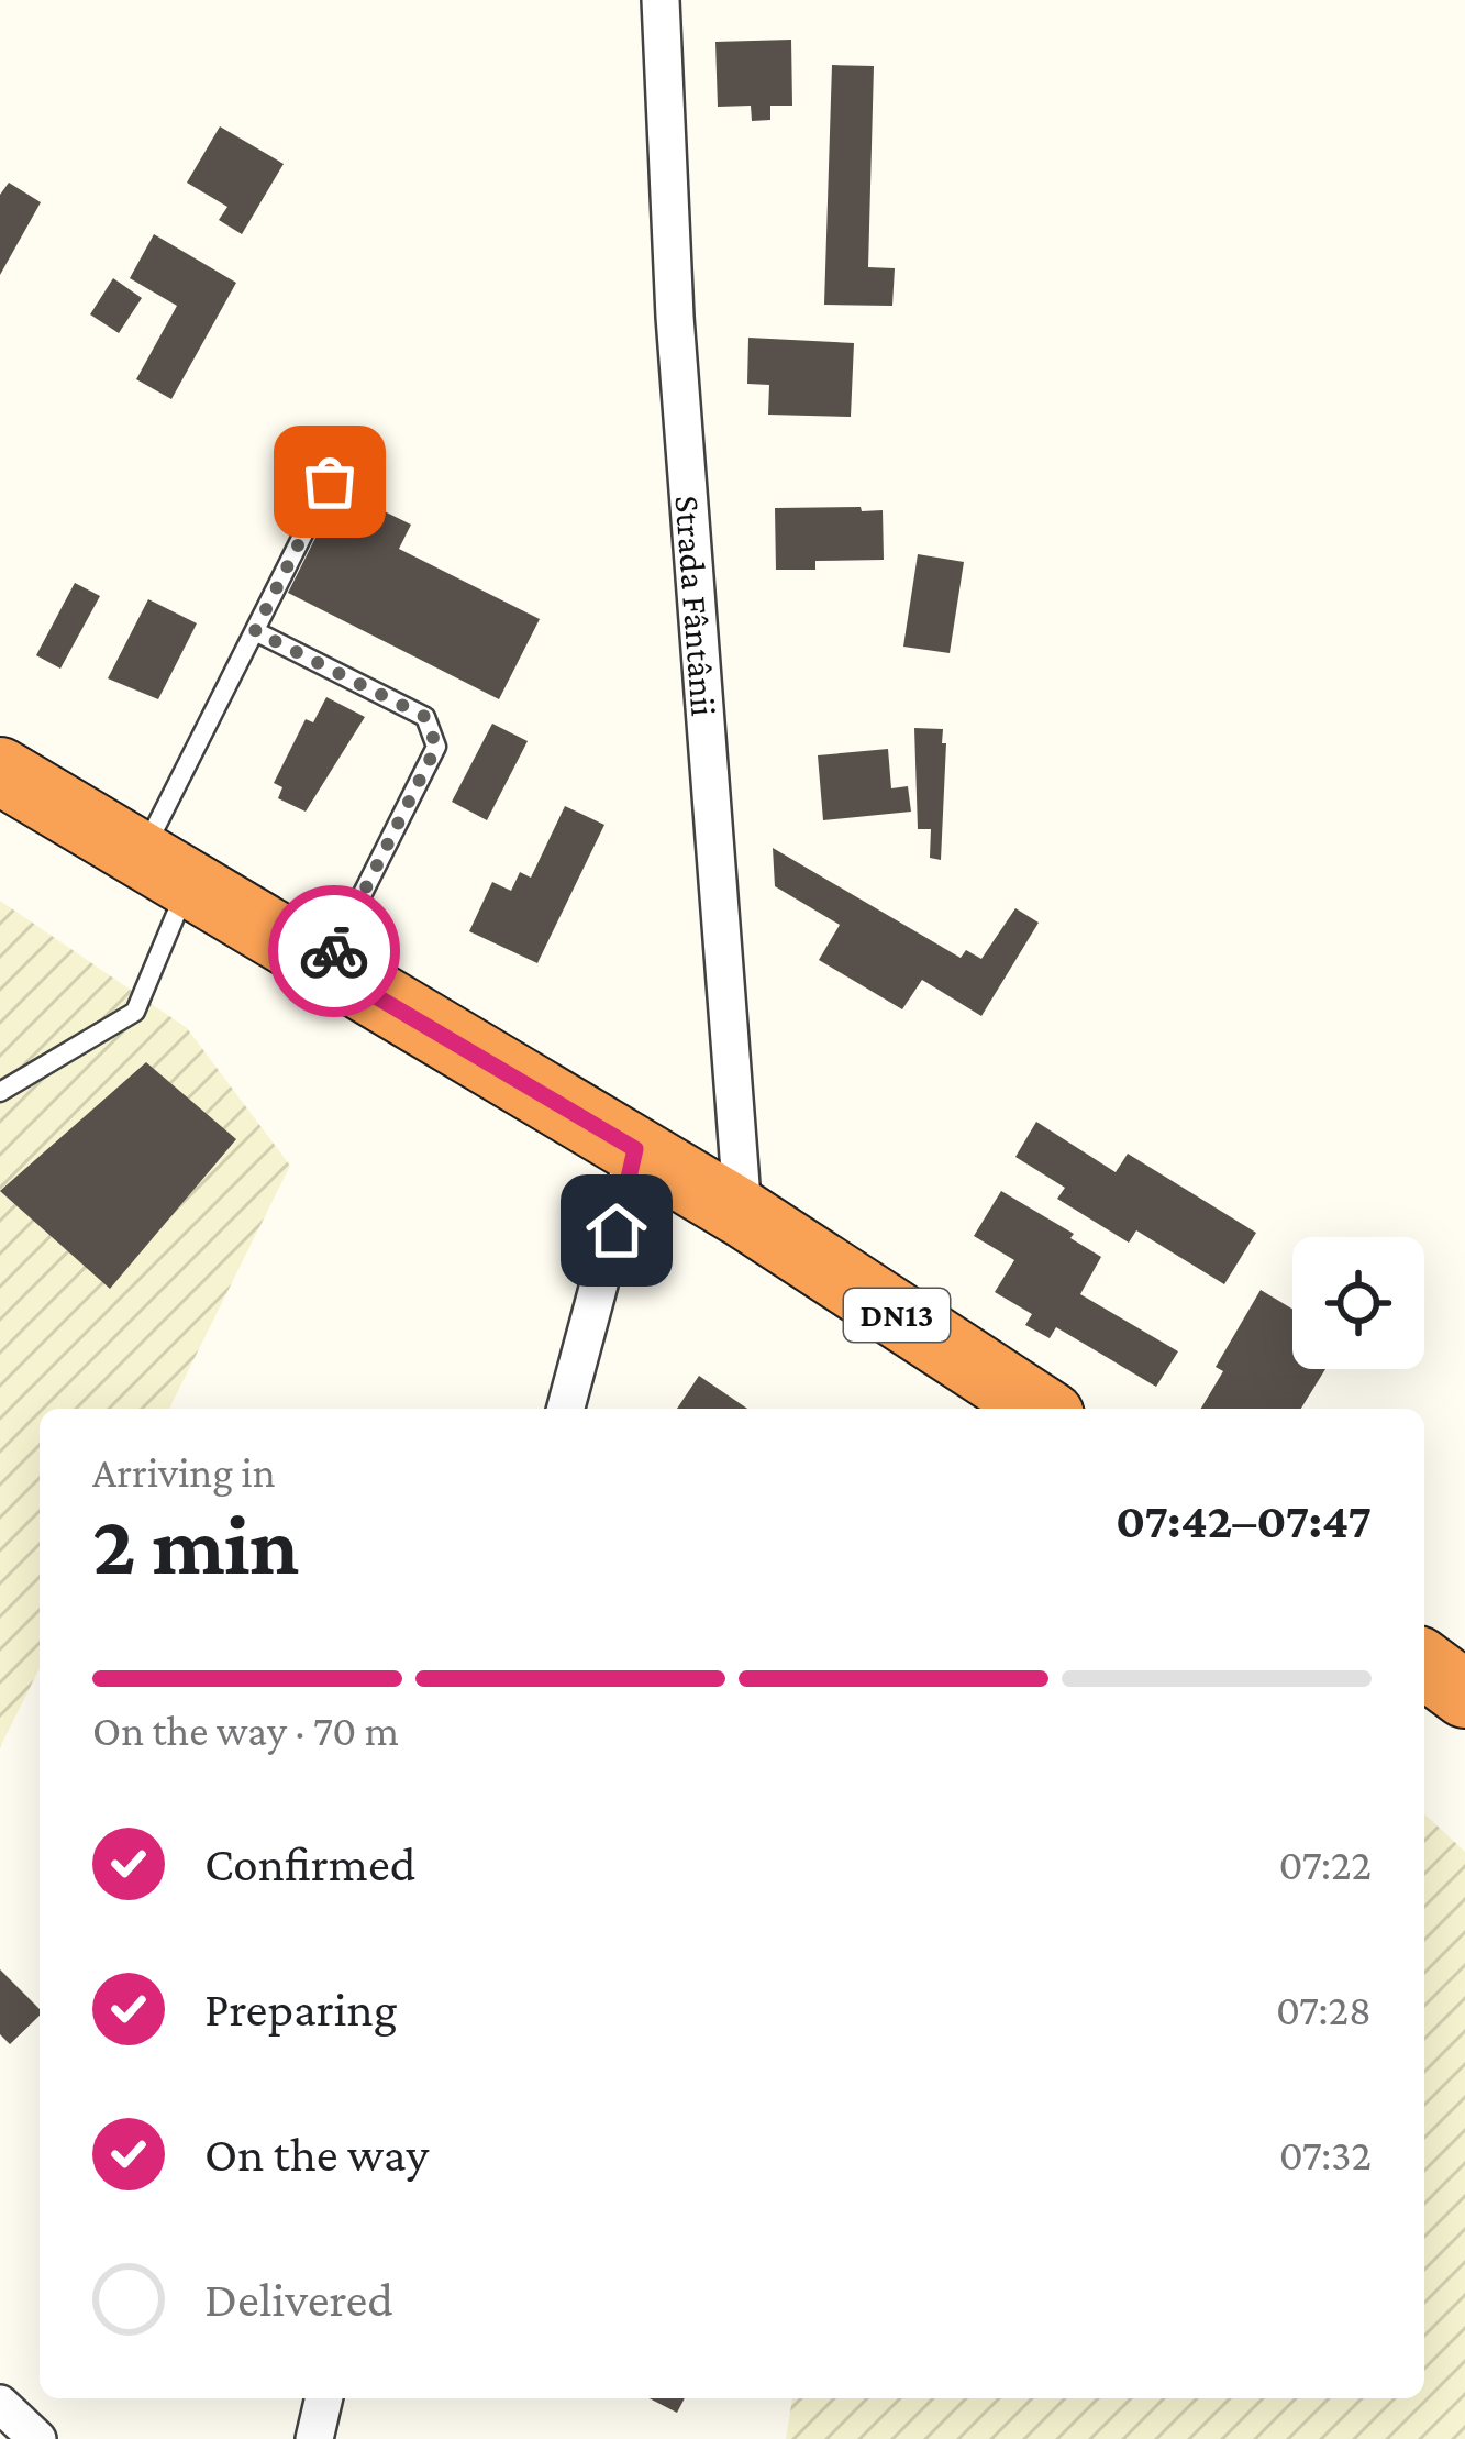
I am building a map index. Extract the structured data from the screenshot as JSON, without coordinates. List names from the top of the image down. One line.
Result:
{"streets":{"highway":["DN13"],"street":["Strada Fântânii"]},"crossings":[["Strada Fântânii","DN13"]],"page":{"heading":["2 min","Arriving in","07:42–07:47"],"bar":"On the way · 70 m","list":[["Confirmed","07:22"],["Preparing","07:28"],["On the way","07:32"],"Delivered"]}}
